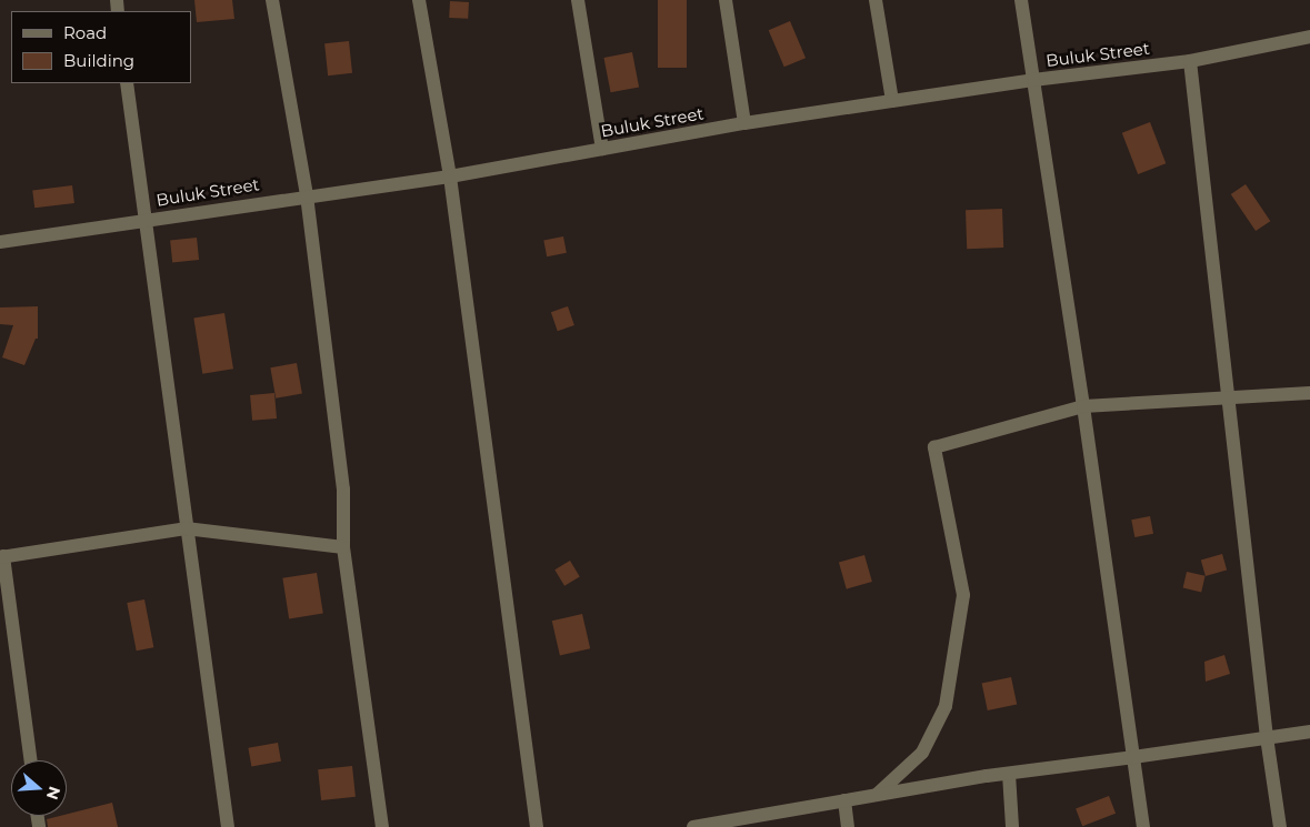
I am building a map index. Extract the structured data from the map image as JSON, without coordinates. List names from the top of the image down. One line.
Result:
{"streets":{"street":["Buluk Street"]},"legend":["Road","Building"],"north":"right"}
